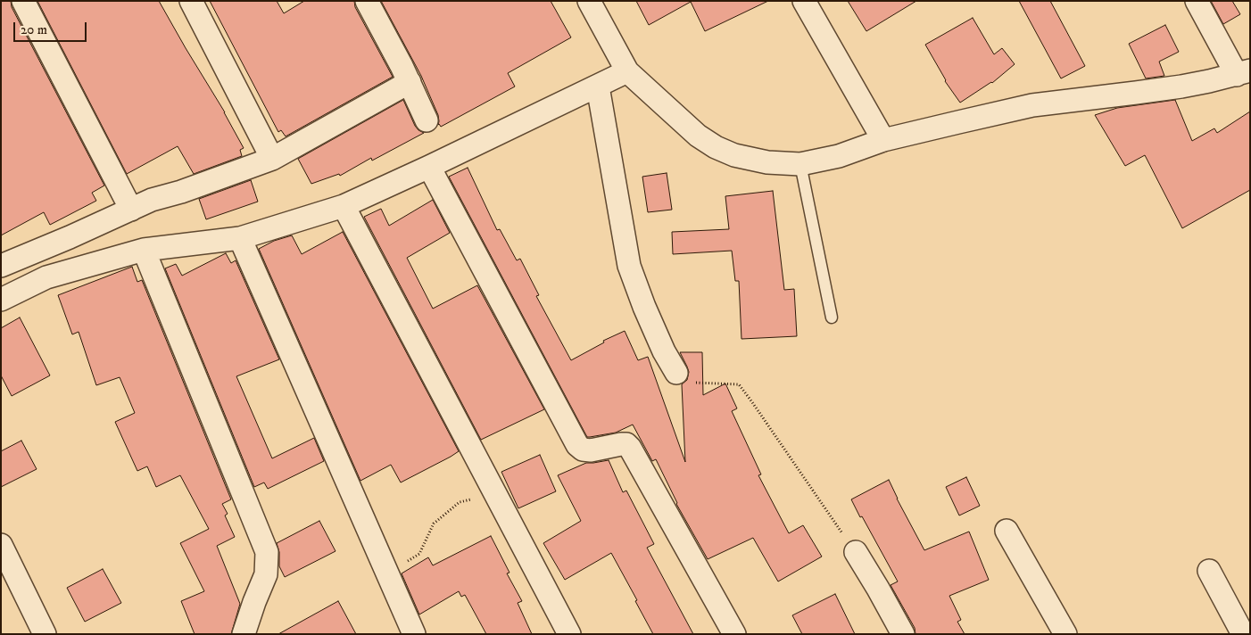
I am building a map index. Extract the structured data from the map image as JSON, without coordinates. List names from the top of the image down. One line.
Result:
{"scale_bar":"20 m"}
